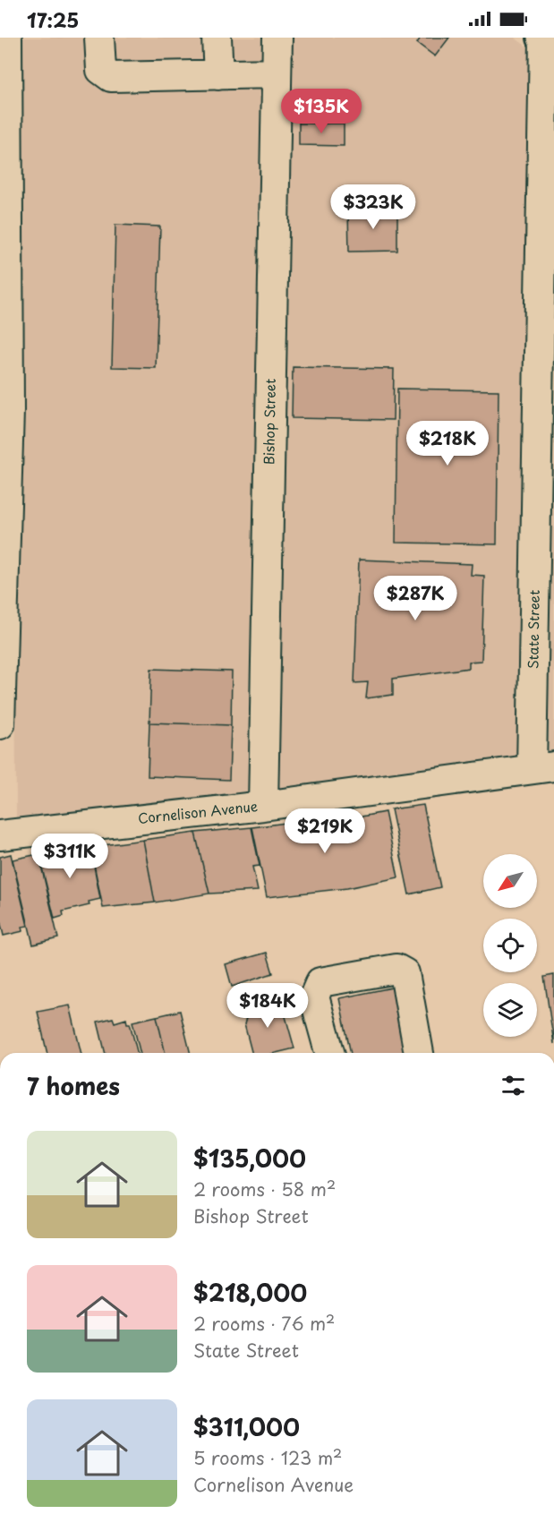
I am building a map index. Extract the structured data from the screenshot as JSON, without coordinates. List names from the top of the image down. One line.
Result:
{"streets":{"street":["Bishop Street","State Street","Cornelison Avenue"]},"crossings":[["Bishop Street","Cornelison Avenue"],["State Street","Cornelison Avenue"]],"north":"bottom left","page":{"status":"17:25","price":["$135K","$323K","$218K","$287K","$219K","$311K","$184K"],"heading":"7 homes","list":[{"name":"$135,000","note":"2 rooms · 58 m² · Bishop Street"},{"name":"$218,000","note":"2 rooms · 76 m² · State Street"},{"name":"$311,000","note":"5 rooms · 123 m² · Cornelison Avenue"}]}}
